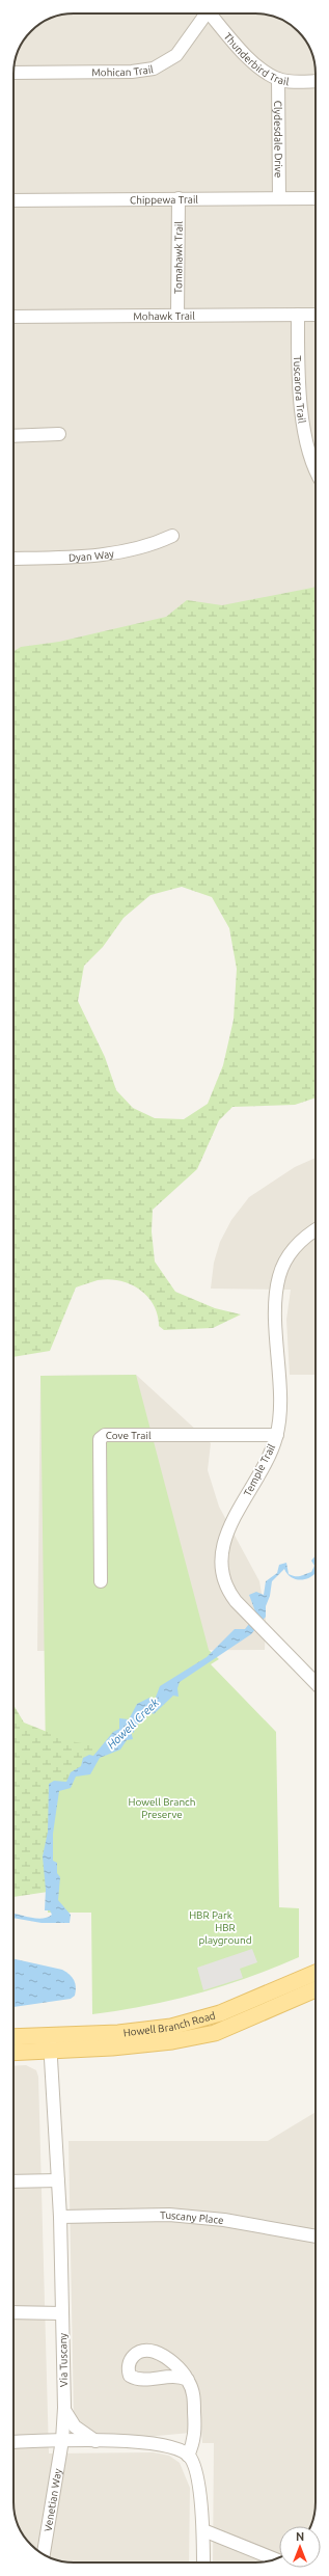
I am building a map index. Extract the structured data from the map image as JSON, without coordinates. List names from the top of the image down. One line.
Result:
{"streets":{"main road":["Howell Branch Road"],"street":["Thunderbird Trail","Mohican Trail","Clydesdale Drive","Chippewa Trail","Tomahawk Trail","Mohawk Trail","Tuscarora Trail","Dyan Way","Cove Trail","Temple Trail","Tuscany Place","Via Tuscany","Venetian Way"]},"crossings":[["Thunderbird Trail","Clydesdale Drive"],["Clydesdale Drive","Chippewa Trail"],["Chippewa Trail","Tomahawk Trail"],["Tomahawk Trail","Mohawk Trail"],["Mohawk Trail","Tuscarora Trail"],["Cove Trail","Temple Trail"],["Howell Branch Road","Via Tuscany"],["Tuscany Place","Via Tuscany"],["Via Tuscany","Venetian Way"]],"water":["Howell Creek"],"parks":["Howell Branch Preserve","HBR Park","HBR playground"],"north":"top"}
